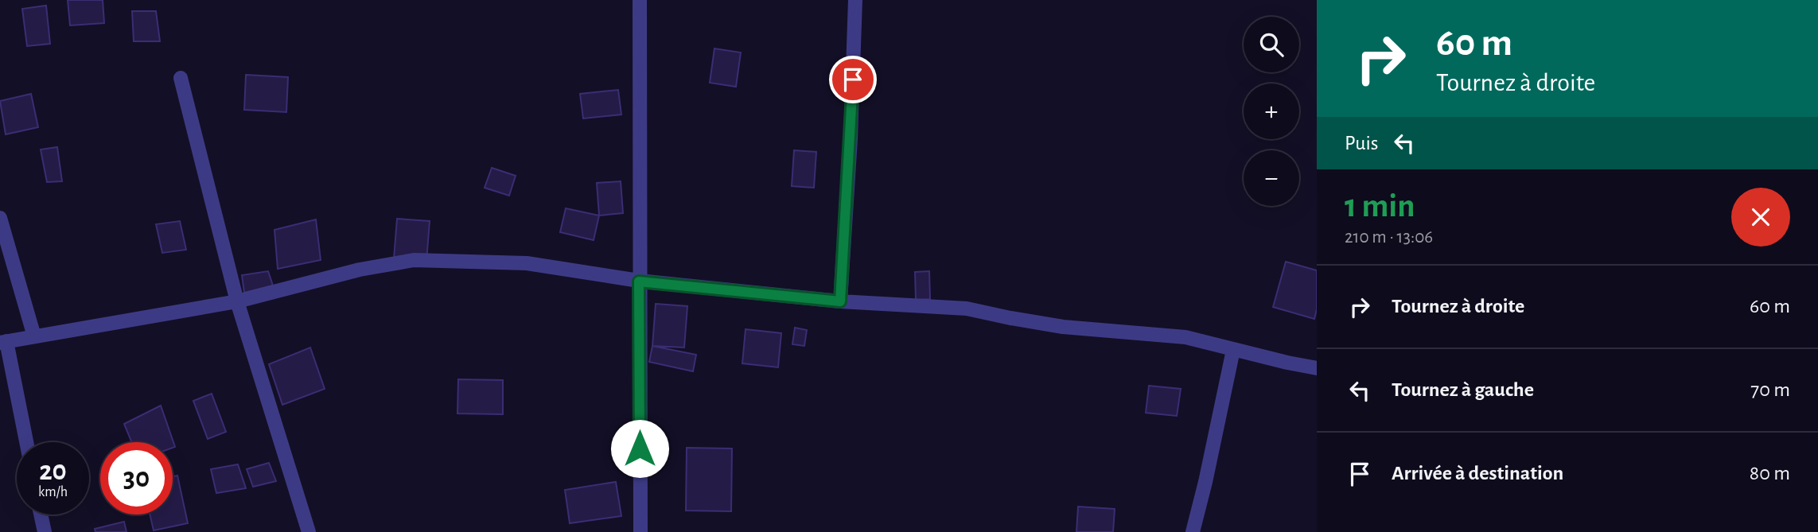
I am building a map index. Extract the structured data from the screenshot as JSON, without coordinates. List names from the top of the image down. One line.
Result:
{"page":{"turn":["60 m","Tournez à droite"],"map_buttons":["+","−"],"then":"Puis","heading":["1 min","210 m · 13:06"],"list":[{"name":"Tournez à droite","value":"60 m"},{"name":"Tournez à gauche","value":"70 m"},{"name":"Arrivée à destination","value":"80 m"}],"speed":"20 km/h","limit":"30"}}
